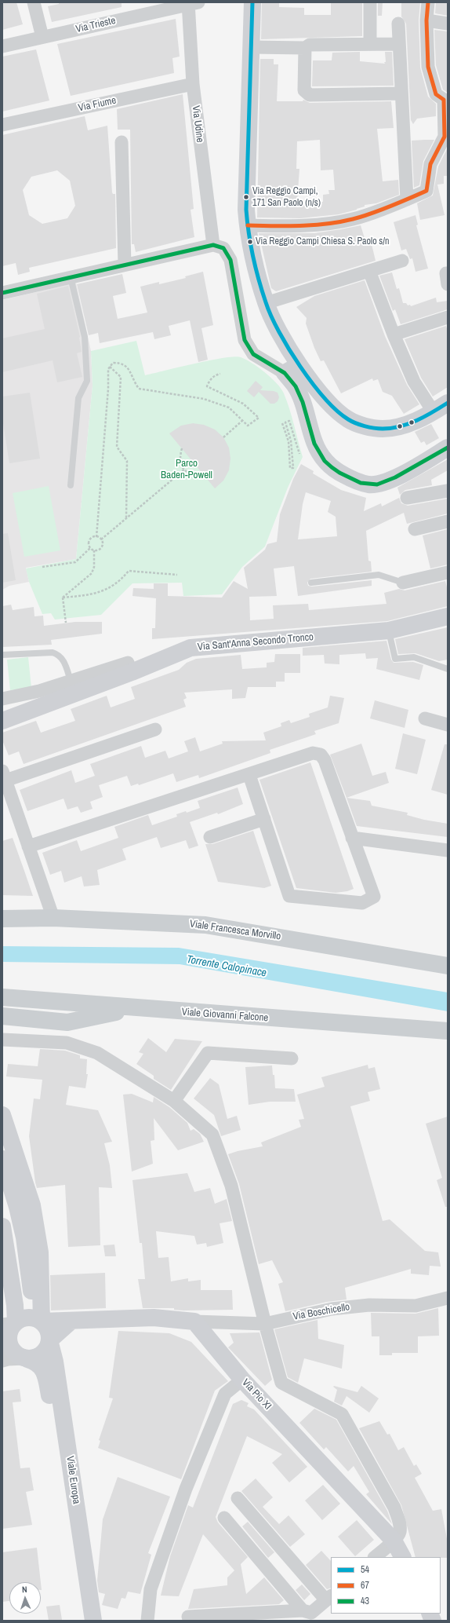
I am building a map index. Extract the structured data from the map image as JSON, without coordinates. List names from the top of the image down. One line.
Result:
{"streets":{"main road":["Viale Francesca Morvillo","Viale Giovanni Falcone"],"street":["Via Trieste","Via Fiume","Via Udine","Via Sant'Anna Secondo Tronco","Via Boschicello","Via Pio XI","Viale Europa"]},"crossings":[["Via Trieste","Via Udine"],["Via Fiume","Via Udine"],["Via Boschicello","Via Pio XI"]],"water":["Torrente Calopinace"],"parks":["Parco Baden-Powell"],"places":["Via Reggio Campi, 171 San Paolo (n/s)","Via Reggio Campi Chiesa S. Paolo s/n"],"lines":["transit line 54","transit line 67","transit line 43"],"legend":["54","67","43"],"north":"top"}
